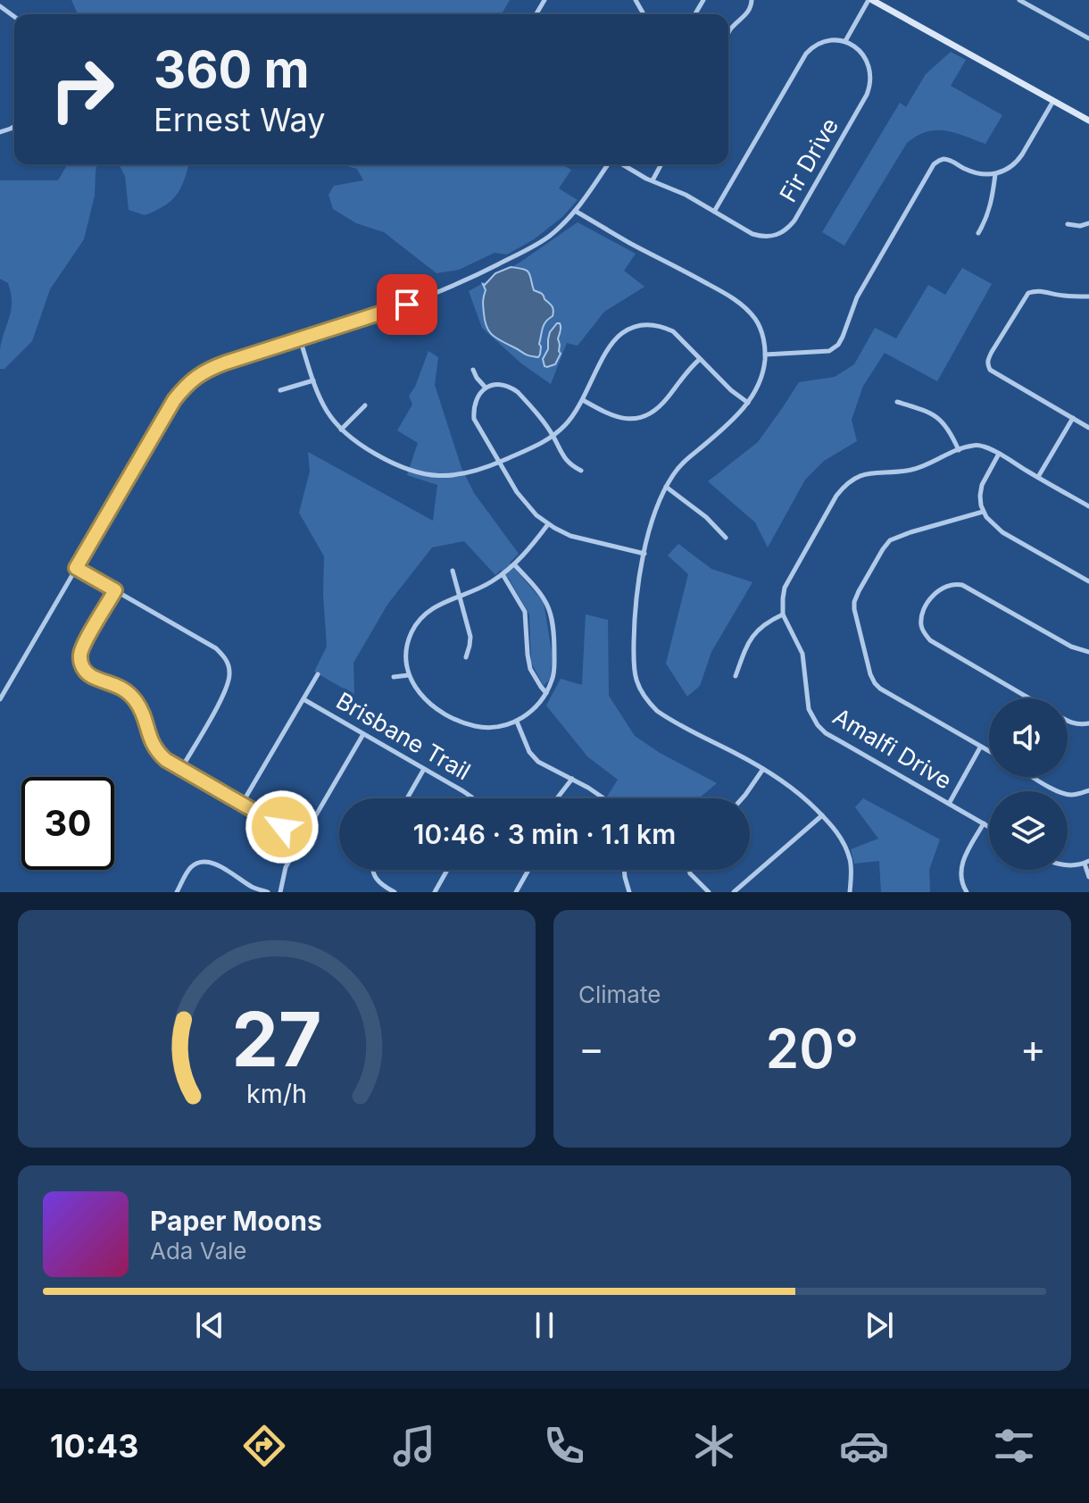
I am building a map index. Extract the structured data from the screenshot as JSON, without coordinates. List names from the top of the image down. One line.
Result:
{"streets":{"street":["Fir Drive","Brisbane Trail","Amalfi Drive"]},"page":{"turn":["360 m","Ernest Way"],"limit":"30","trip":"10:46 · 3 min · 1.1 km","tile":"Climate","heat":["−","20°","+"],"song":["Paper Moons","Ada Vale"],"tabs":"10:43","gauge":["27","km/h"]}}
